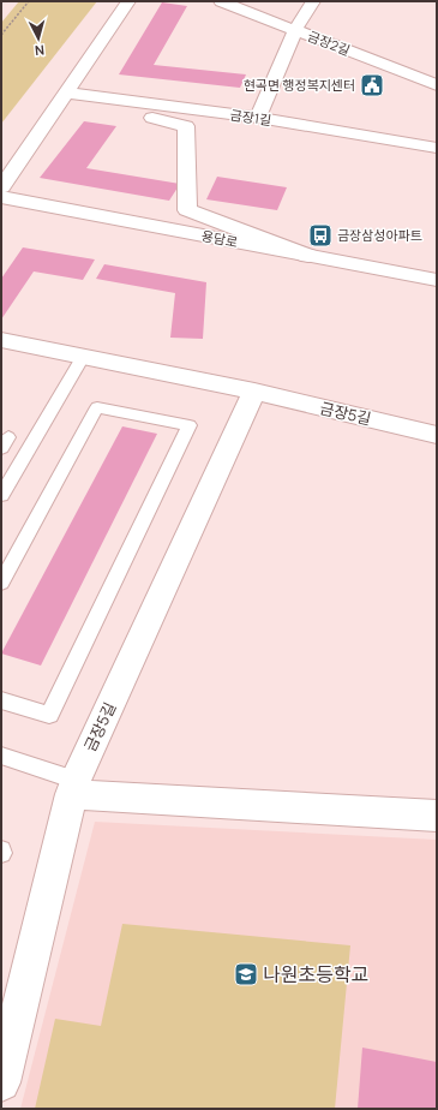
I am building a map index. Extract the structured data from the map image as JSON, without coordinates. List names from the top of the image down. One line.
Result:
{"streets":{"street":["금장2길","금장1길","용담로","금장5길"]},"places":{"public building":["현곡면 행정복지센터"],"bus stop":["금장삼성아파트"],"school or university":["나원초등학교"]},"north":"bottom"}
